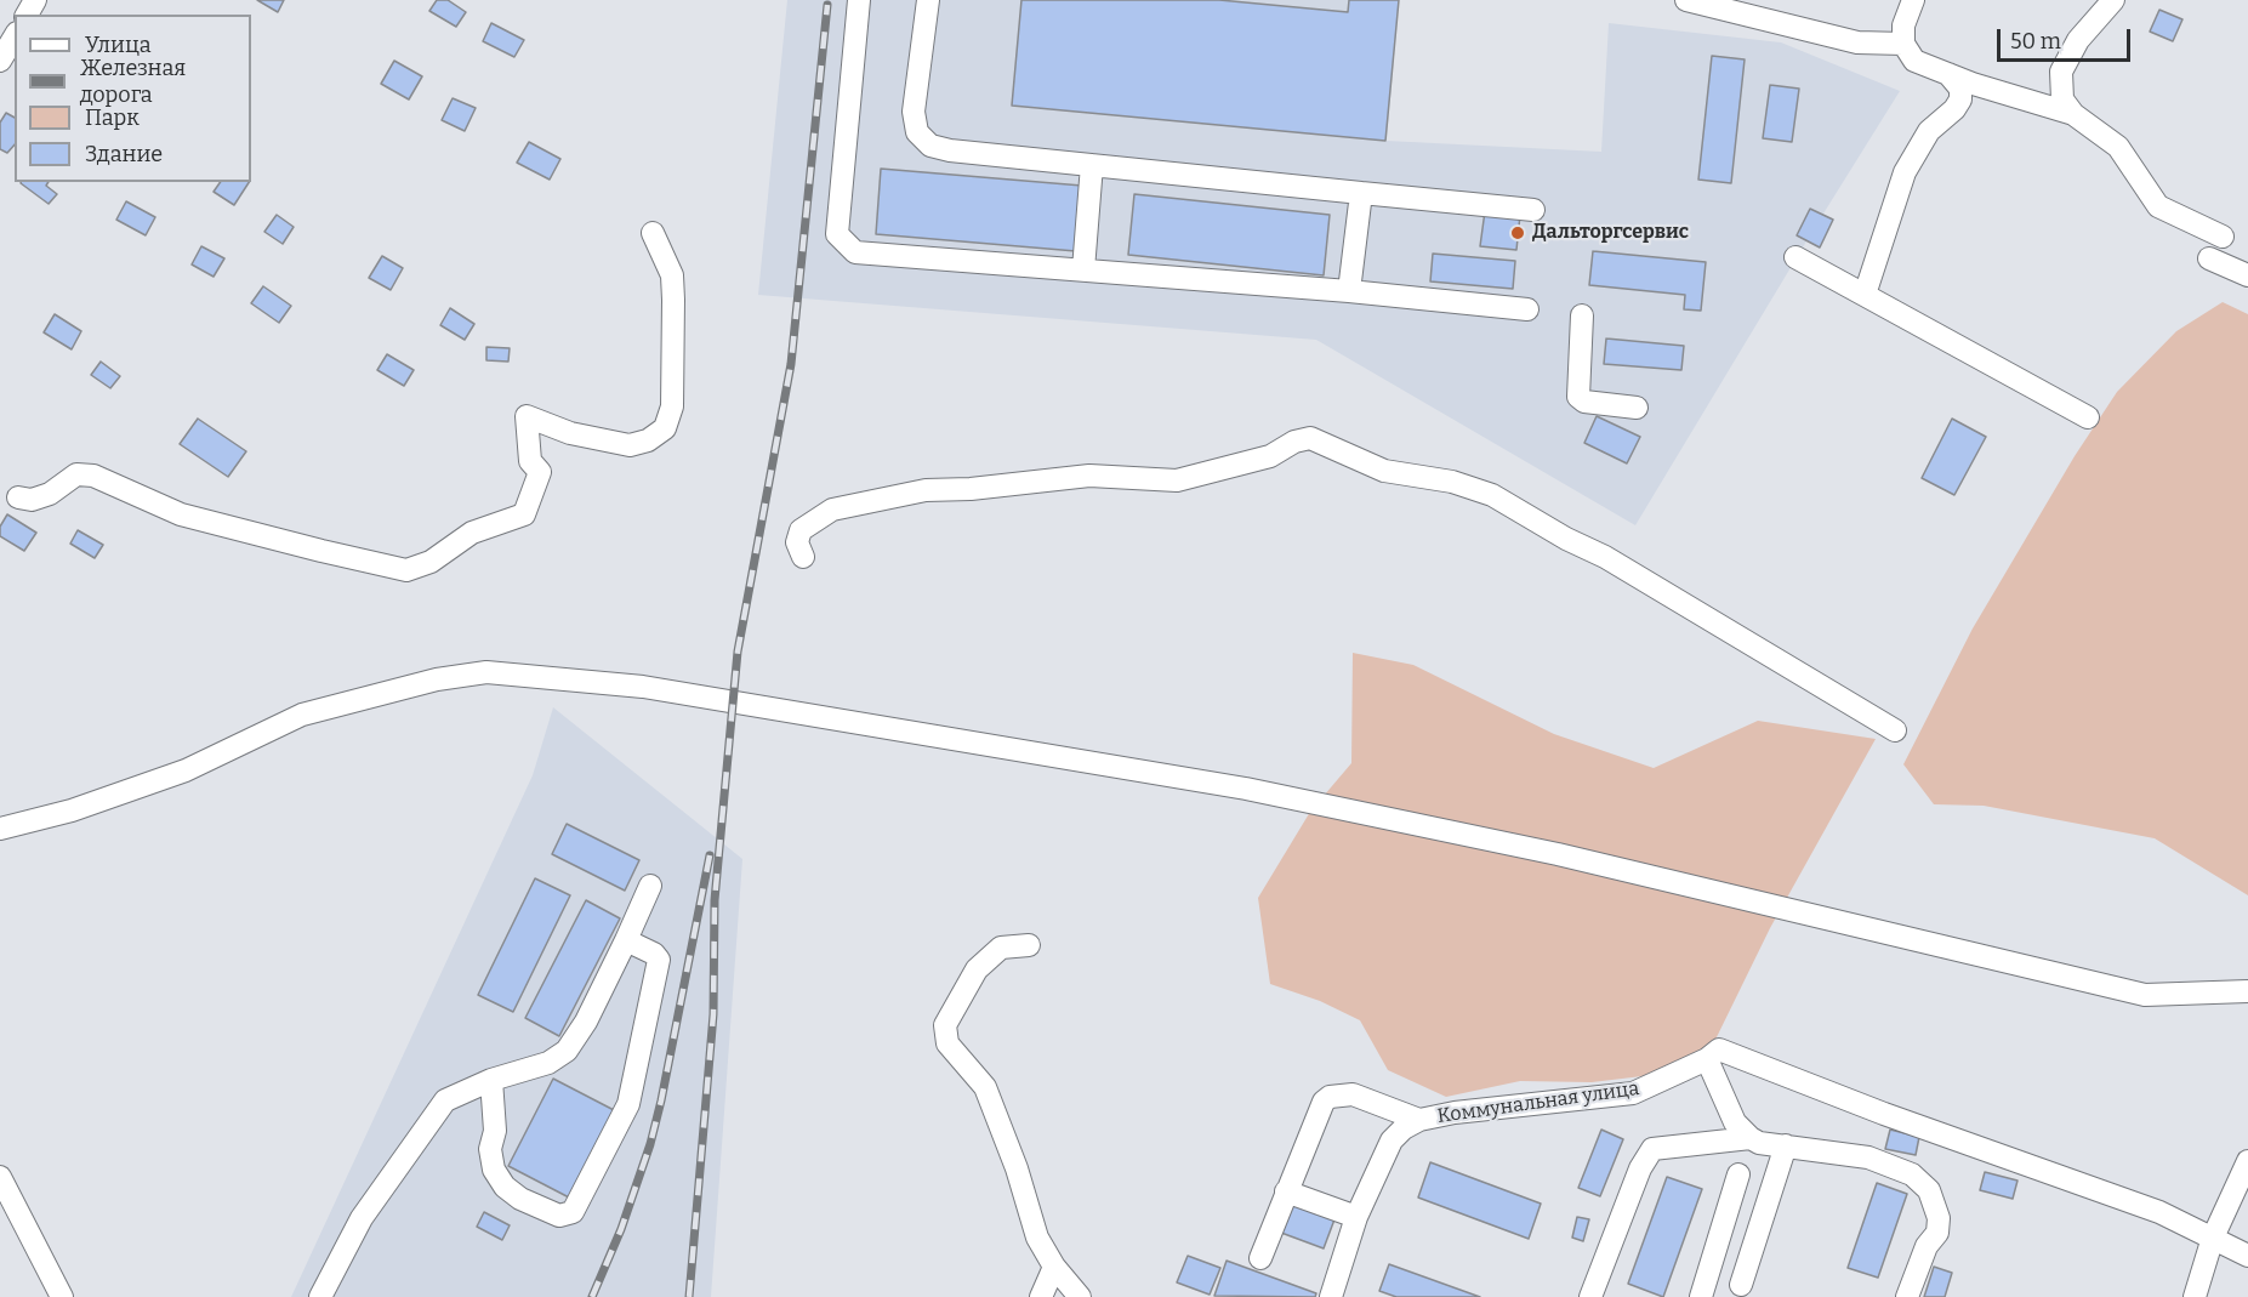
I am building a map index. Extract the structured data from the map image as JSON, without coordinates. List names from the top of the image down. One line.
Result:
{"streets":{"street":["Коммунальная улица"]},"places":["Дальторгсервис"],"legend":["Улица","Железная дорога","Парк","Здание"],"scale_bar":"50 m"}
